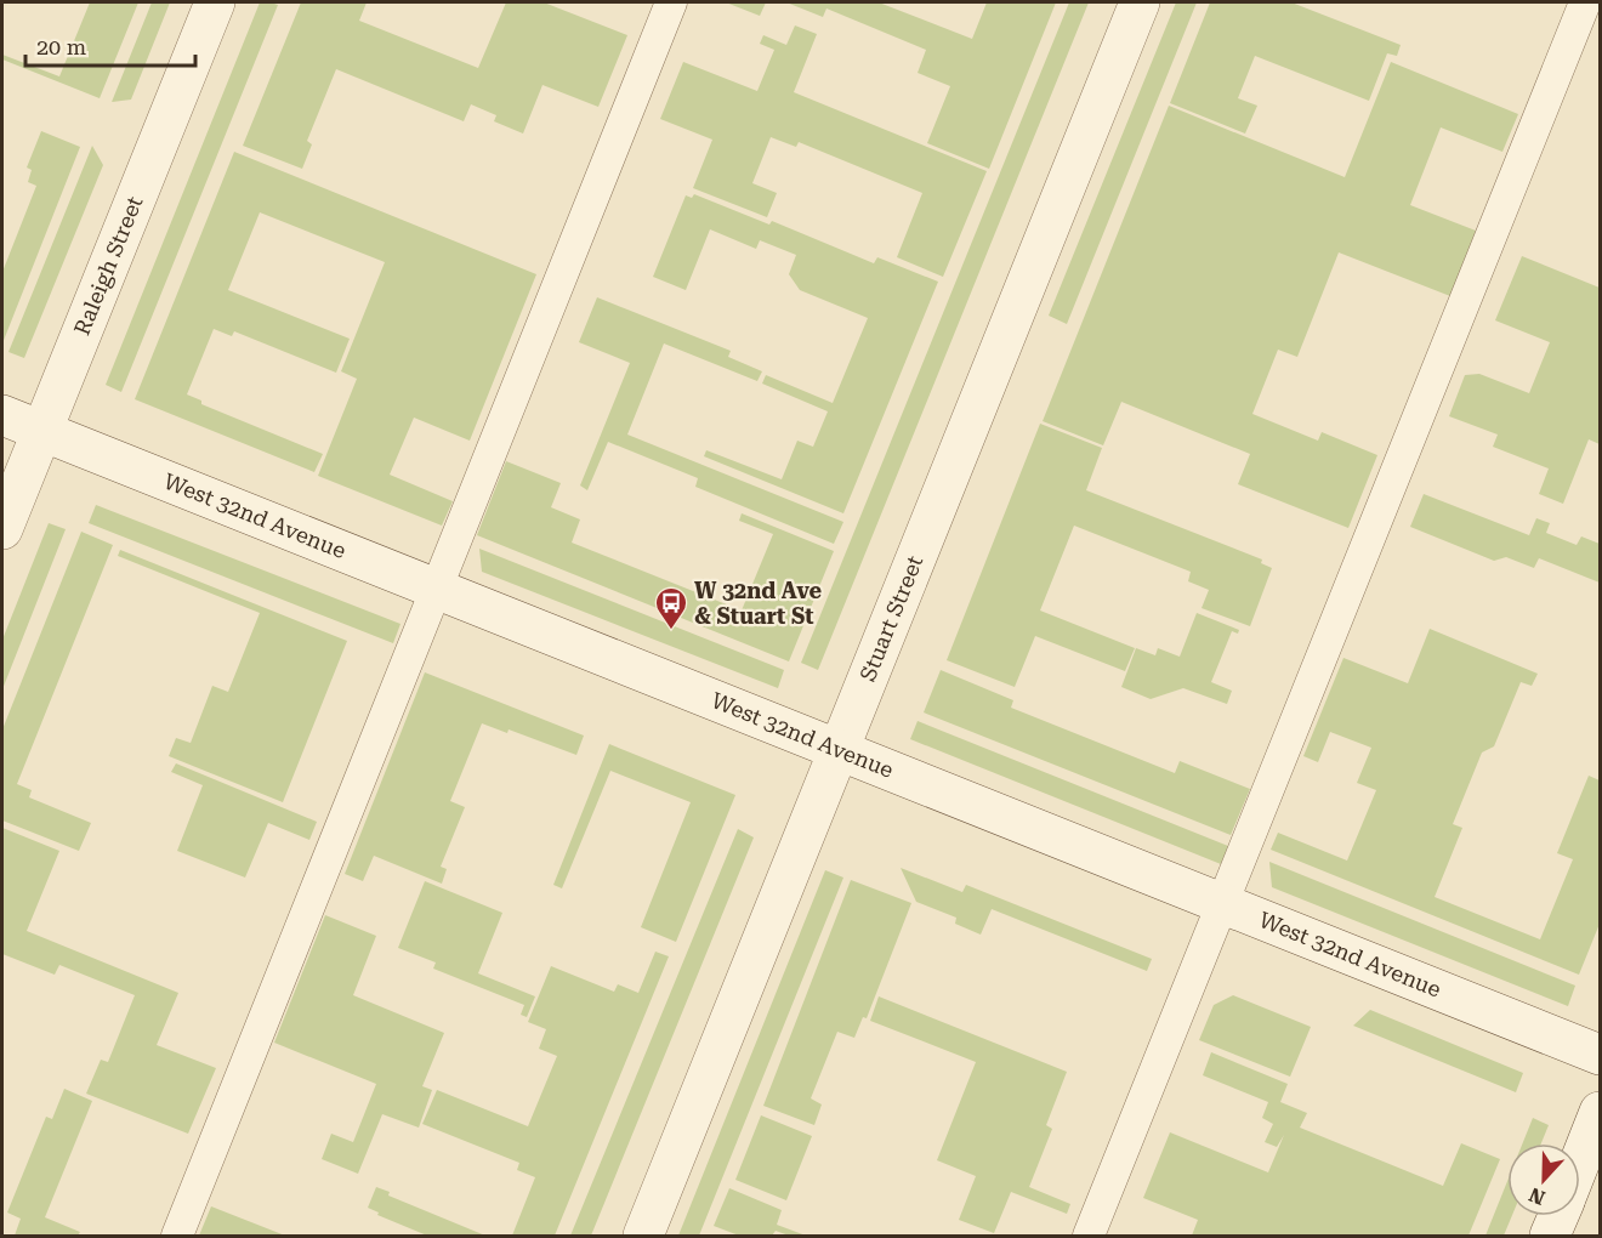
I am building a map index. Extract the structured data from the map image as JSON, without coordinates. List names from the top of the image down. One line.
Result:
{"streets":{"street":["Raleigh Street","West 32nd Avenue","Stuart Street"]},"crossings":[["Raleigh Street","West 32nd Avenue"],["West 32nd Avenue","Stuart Street"]],"places":{"bus stop":["W 32nd Ave & Stuart St"]},"scale_bar":"20 m","north":"bottom"}
